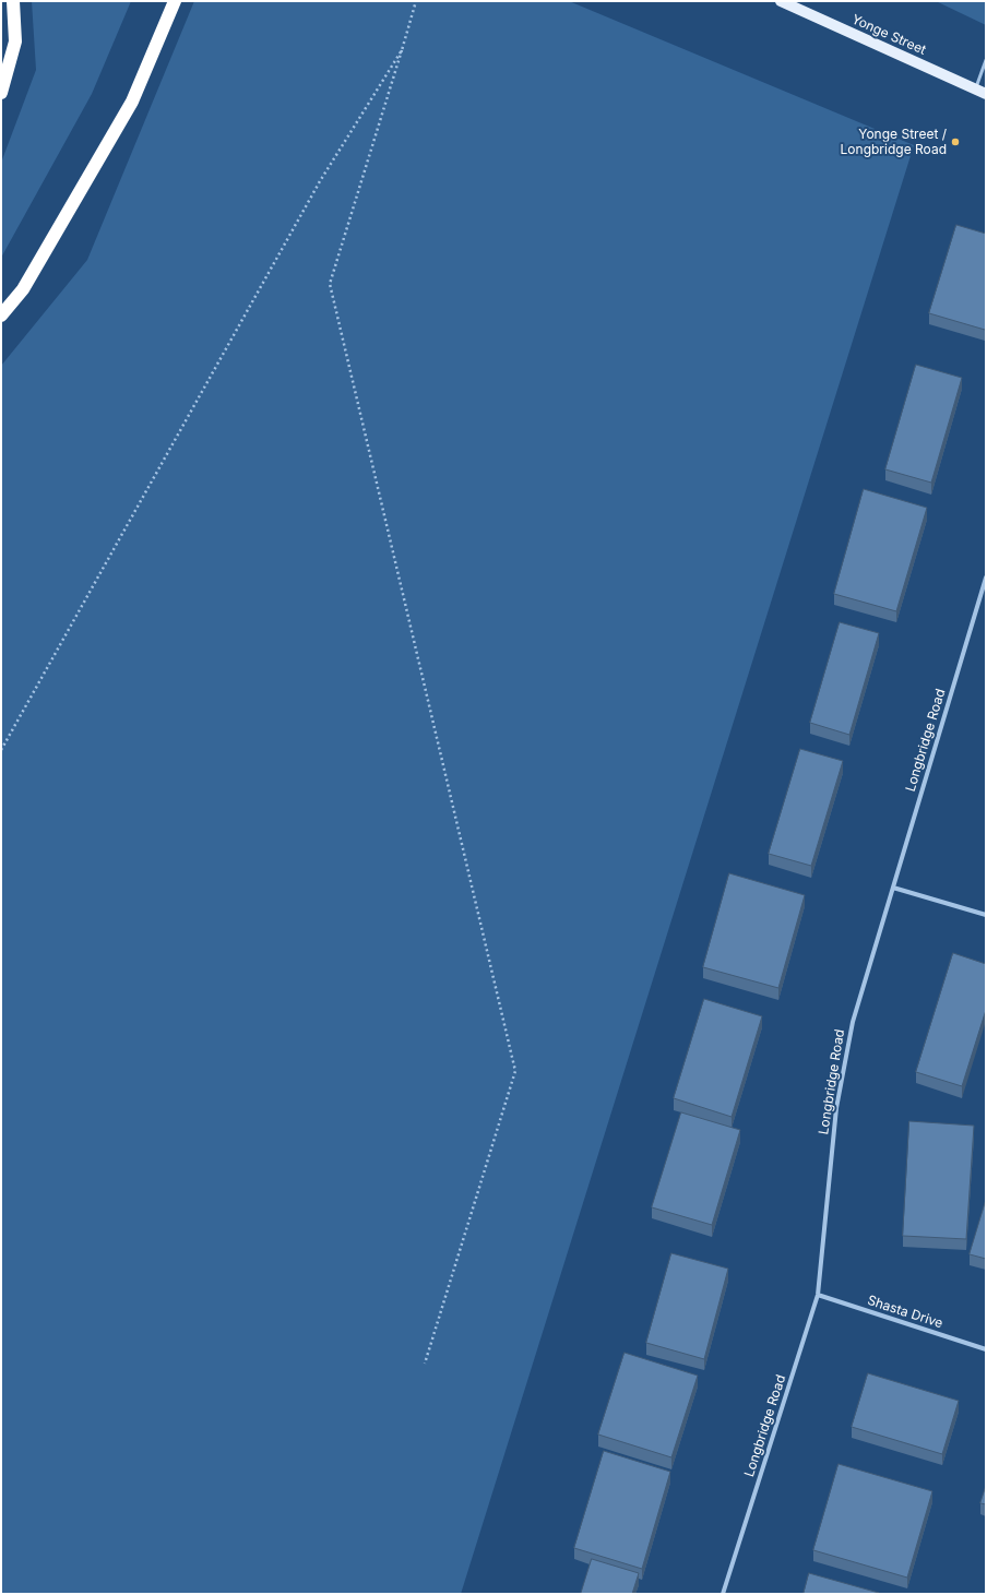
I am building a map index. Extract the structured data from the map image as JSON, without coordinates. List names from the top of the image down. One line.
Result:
{"streets":{"main road":["Yonge Street"],"street":["Longbridge Road","Shasta Drive"]},"crossings":[["Longbridge Road","Shasta Drive"]],"places":["Yonge Street / Longbridge Road"]}
